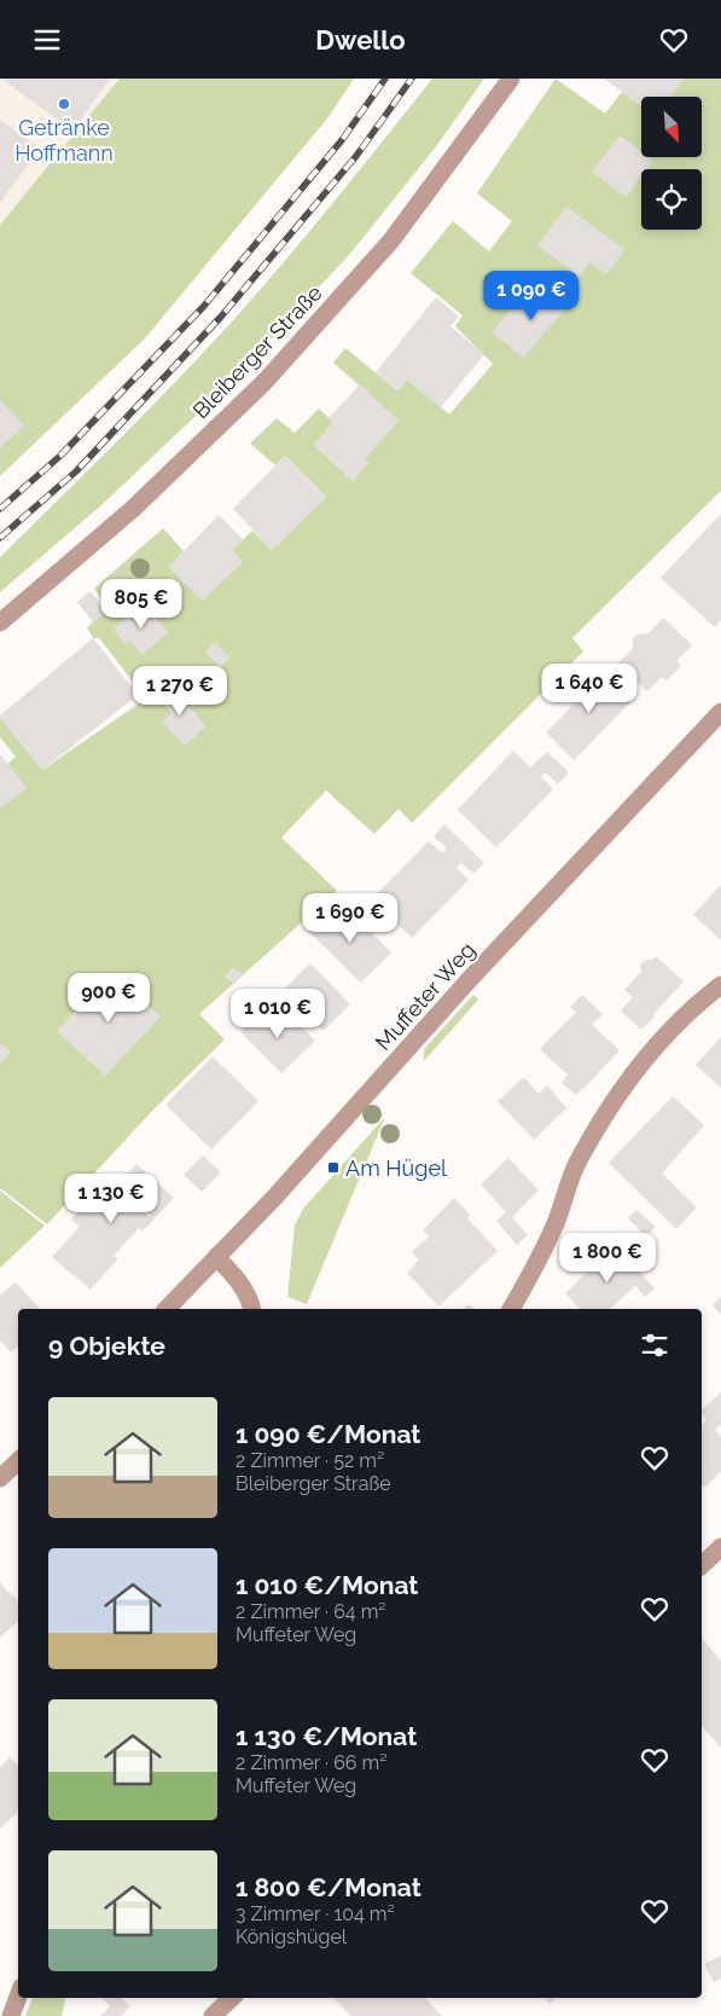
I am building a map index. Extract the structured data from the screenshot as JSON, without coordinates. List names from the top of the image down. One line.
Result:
{"streets":{"street":["Bleiberger Straße","Muffeter Weg"]},"places":{"other":["Getränke Hoffmann"],"transit":["Am Hügel"]},"north":"bottom right","page":{"header":"Dwello","price":["1 090 €","805 €","1 640 €","1 270 €","1 690 €","900 €","1 010 €","1 130 €","1 800 €"],"heading":"9 Objekte","list":[{"name":"1 090 €/Monat","note":"2 Zimmer · 52 m² · Bleiberger Straße"},{"name":"1 010 €/Monat","note":"2 Zimmer · 64 m² · Muffeter Weg"},{"name":"1 130 €/Monat","note":"2 Zimmer · 66 m² · Muffeter Weg"},{"name":"1 800 €/Monat","note":"3 Zimmer · 104 m² · Königshügel"}]}}
